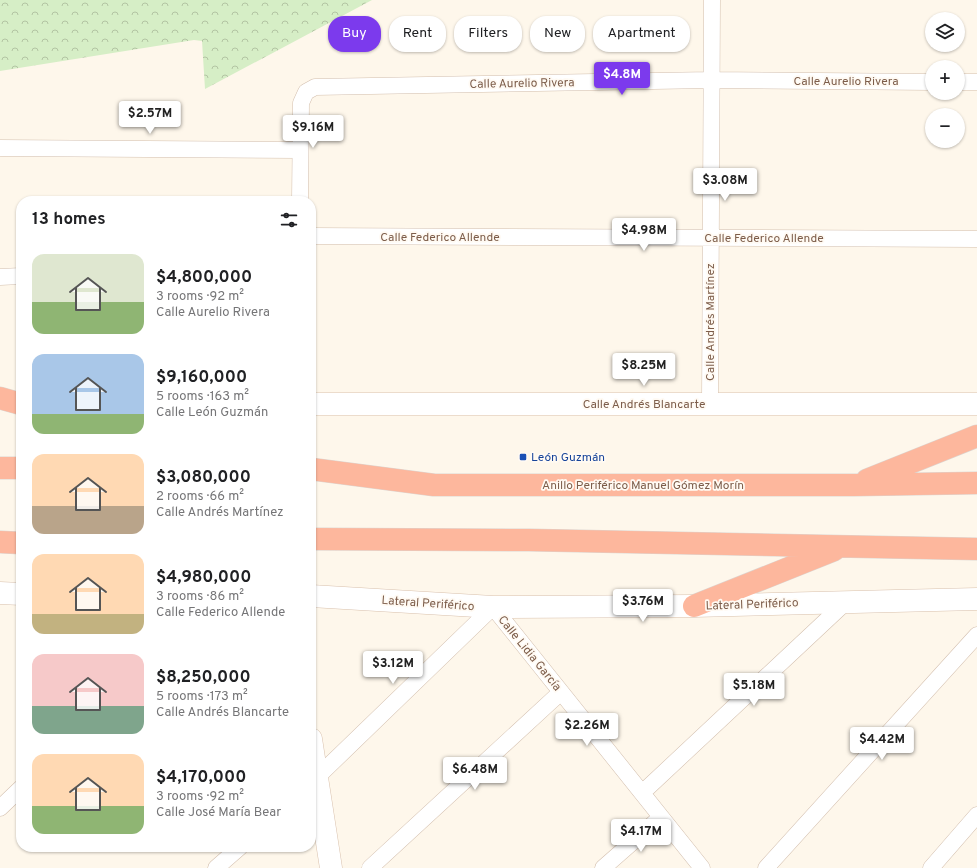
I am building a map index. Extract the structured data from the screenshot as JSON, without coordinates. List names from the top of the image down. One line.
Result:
{"streets":{"highway":["Anillo Periférico Manuel Gómez Morín"],"street":["Calle Aurelio Rivera","Calle Federico Allende","Calle Andrés Martínez","Calle Andrés Blancarte","Lateral Periférico","Calle Lidia García"]},"crossings":[["Calle Aurelio Rivera","Calle Andrés Martínez"],["Calle Federico Allende","Calle Andrés Martínez"],["Calle Andrés Martínez","Calle Andrés Blancarte"],["Lateral Periférico","Calle Lidia García"]],"places":{"transit":["León Guzmán"]},"page":{"map_buttons":["+","−"],"chip":["Buy","Rent","Filters","New","Apartment"],"price":["$4.8M","$2.57M","$9.16M","$3.08M","$4.98M","$8.25M","$3.76M","$3.12M","$5.18M","$2.26M","$4.42M","$6.48M","$4.17M"],"heading":"13 homes","list":[{"name":"$4,800,000","note":"3 rooms · 92 m² · Calle Aurelio Rivera"},{"name":"$9,160,000","note":"5 rooms · 163 m² · Calle León Guzmán"},{"name":"$3,080,000","note":"2 rooms · 66 m² · Calle Andrés Martínez"},{"name":"$4,980,000","note":"3 rooms · 86 m² · Calle Federico Allende"},{"name":"$8,250,000","note":"5 rooms · 173 m² · Calle Andrés Blancarte"},{"name":"$4,170,000","note":"3 rooms · 92 m² · Calle José María Bear"}]}}
